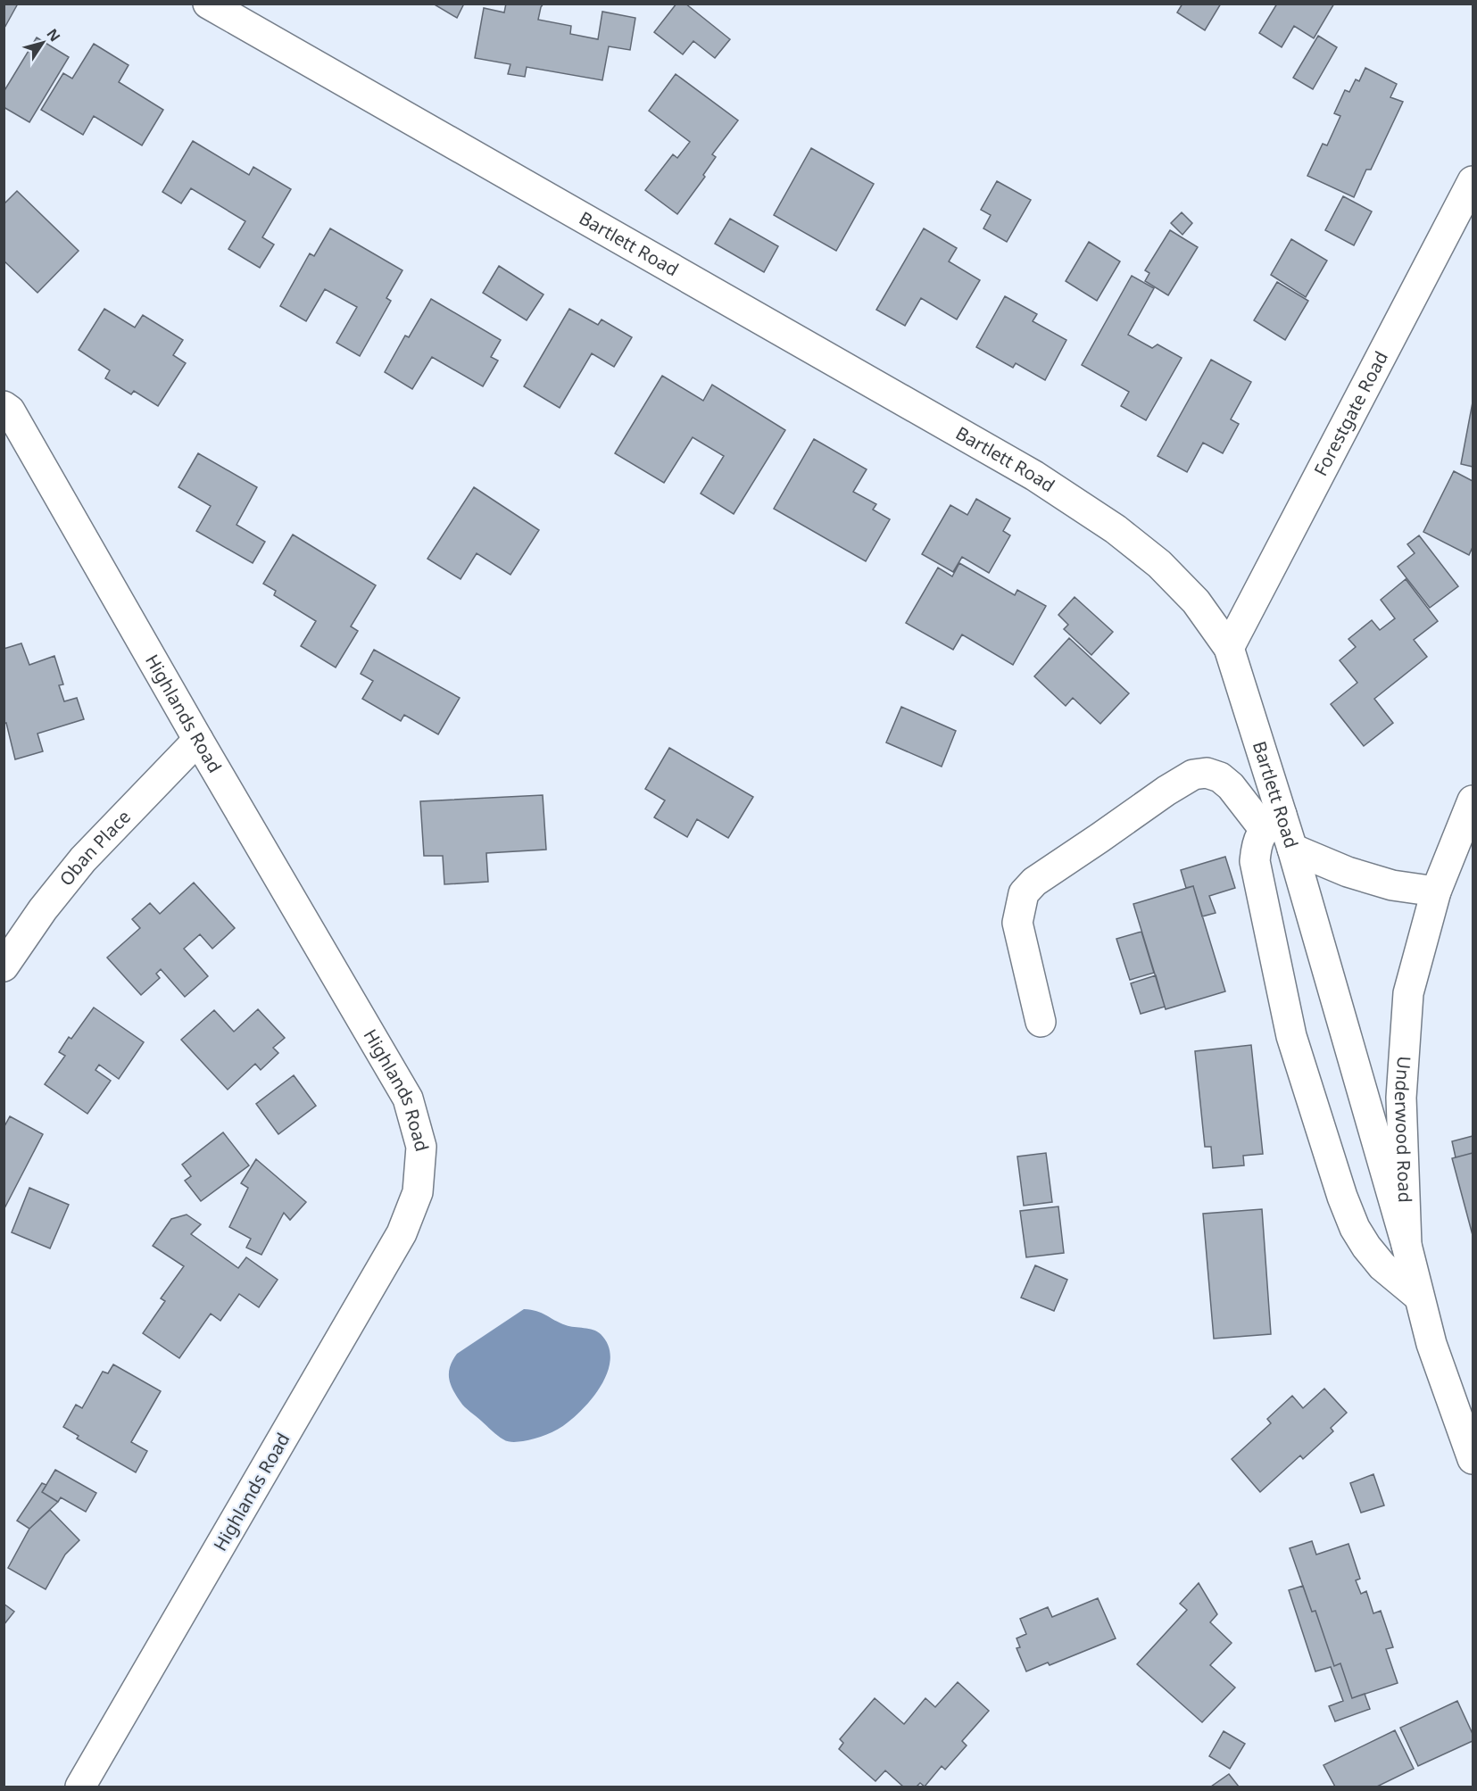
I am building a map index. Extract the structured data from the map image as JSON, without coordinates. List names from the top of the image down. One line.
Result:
{"streets":{"street":["Bartlett Road","Forestgate Road","Highlands Road","Oban Place","Underwood Road"]},"crossings":[["Bartlett Road","Forestgate Road"],["Bartlett Road","Underwood Road"],["Highlands Road","Oban Place"]],"north":"top right"}
